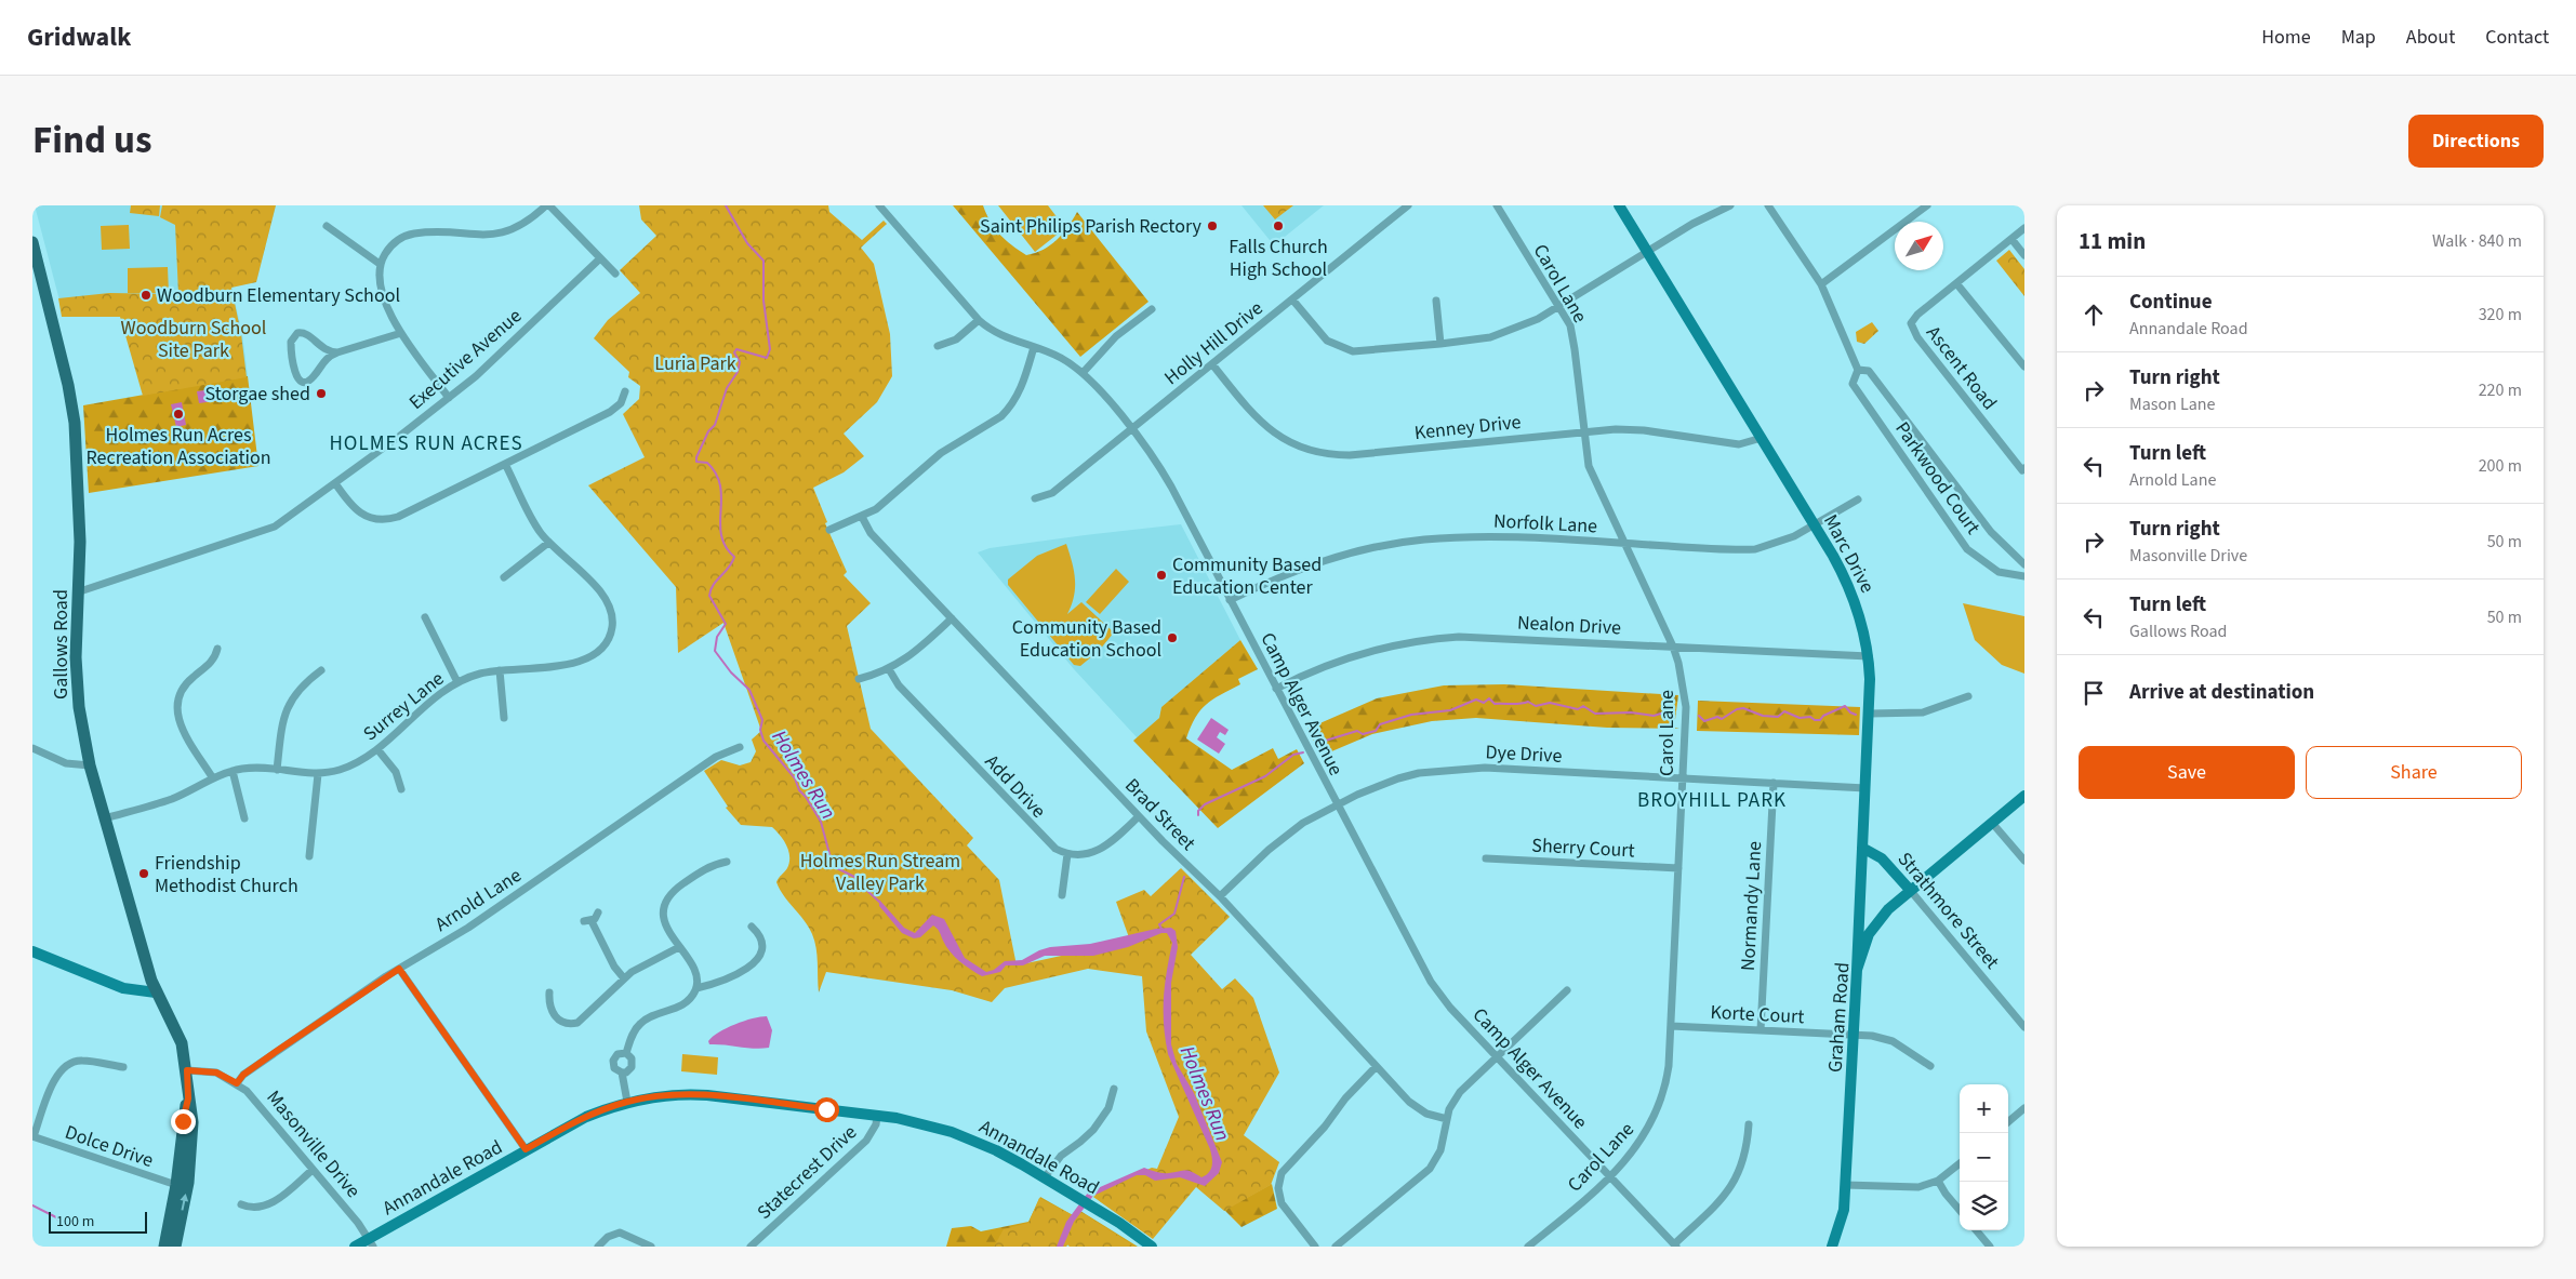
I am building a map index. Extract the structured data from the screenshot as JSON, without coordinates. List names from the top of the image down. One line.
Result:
{"streets":{"main road":["Gallows Road"],"street":["Carol Lane","Holly Hill Drive","Executive Avenue","Ascent Road","Kenney Drive","Parkwood Court","Norfolk Lane","Marc Drive","Nealon Drive","Camp Alger Avenue","Surrey Lane","Dye Drive","Add Drive","Brad Street","Sherry Court","Arnold Lane","Normandy Lane","Strathmore Street","Korte Court","Graham Road","Masonville Drive","Dolce Drive","Annandale Road","Statecrest Drive"]},"crossings":[["Carol Lane","Kenney Drive"],["Carol Lane","Norfolk Lane"],["Carol Lane","Nealon Drive"],["Carol Lane","Camp Alger Avenue"],["Carol Lane","Dye Drive"],["Carol Lane","Sherry Court"],["Carol Lane","Korte Court"],["Holly Hill Drive","Kenney Drive"],["Holly Hill Drive","Camp Alger Avenue"],["Executive Avenue","Gallows Road"],["Kenney Drive","Marc Drive"],["Norfolk Lane","Marc Drive"],["Norfolk Lane","Camp Alger Avenue"],["Marc Drive","Nealon Drive"],["Marc Drive","Dye Drive"],["Marc Drive","Strathmore Street"],["Marc Drive","Graham Road"],["Nealon Drive","Camp Alger Avenue"],["Gallows Road","Surrey Lane"],["Gallows Road","Masonville Drive"],["Gallows Road","Dolce Drive"],["Camp Alger Avenue","Dye Drive"],["Dye Drive","Brad Street"],["Dye Drive","Normandy Lane"],["Arnold Lane","Masonville Drive"],["Normandy Lane","Korte Court"],["Strathmore Street","Graham Road"],["Korte Court","Graham Road"],["Masonville Drive","Annandale Road"],["Annandale Road","Statecrest Drive"]],"districts":["HOLMES RUN ACRES","BROYHILL PARK"],"water":["Holmes Run"],"parks":["Woodburn School Site Park","Luria Park","Holmes Run Stream Valley Park"],"places":["Saint Philips Parish Rectory","Falls Church High School","Woodburn Elementary School","Storgae shed","Holmes Run Acres Recreation Association","Community Based Education Center","Community Based Education School","Friendship Methodist Church"],"scale_bar":"100 m","north":"top right","page":{"header":"Gridwalk","nav":["Home","Map","About","Contact"],"title":"Find us","buttons":["Directions",["Save","Share"]],"heading":["11 min","Walk · 840 m"],"list":[["Continue","Annandale Road","320 m"],["Turn right","Mason Lane","220 m"],["Turn left","Arnold Lane","200 m"],["Turn right","Masonville Drive","50 m"],["Turn left","Gallows Road","50 m"],"Arrive at destination"],"map_buttons":["+","−"],"scale":"100 m"}}
